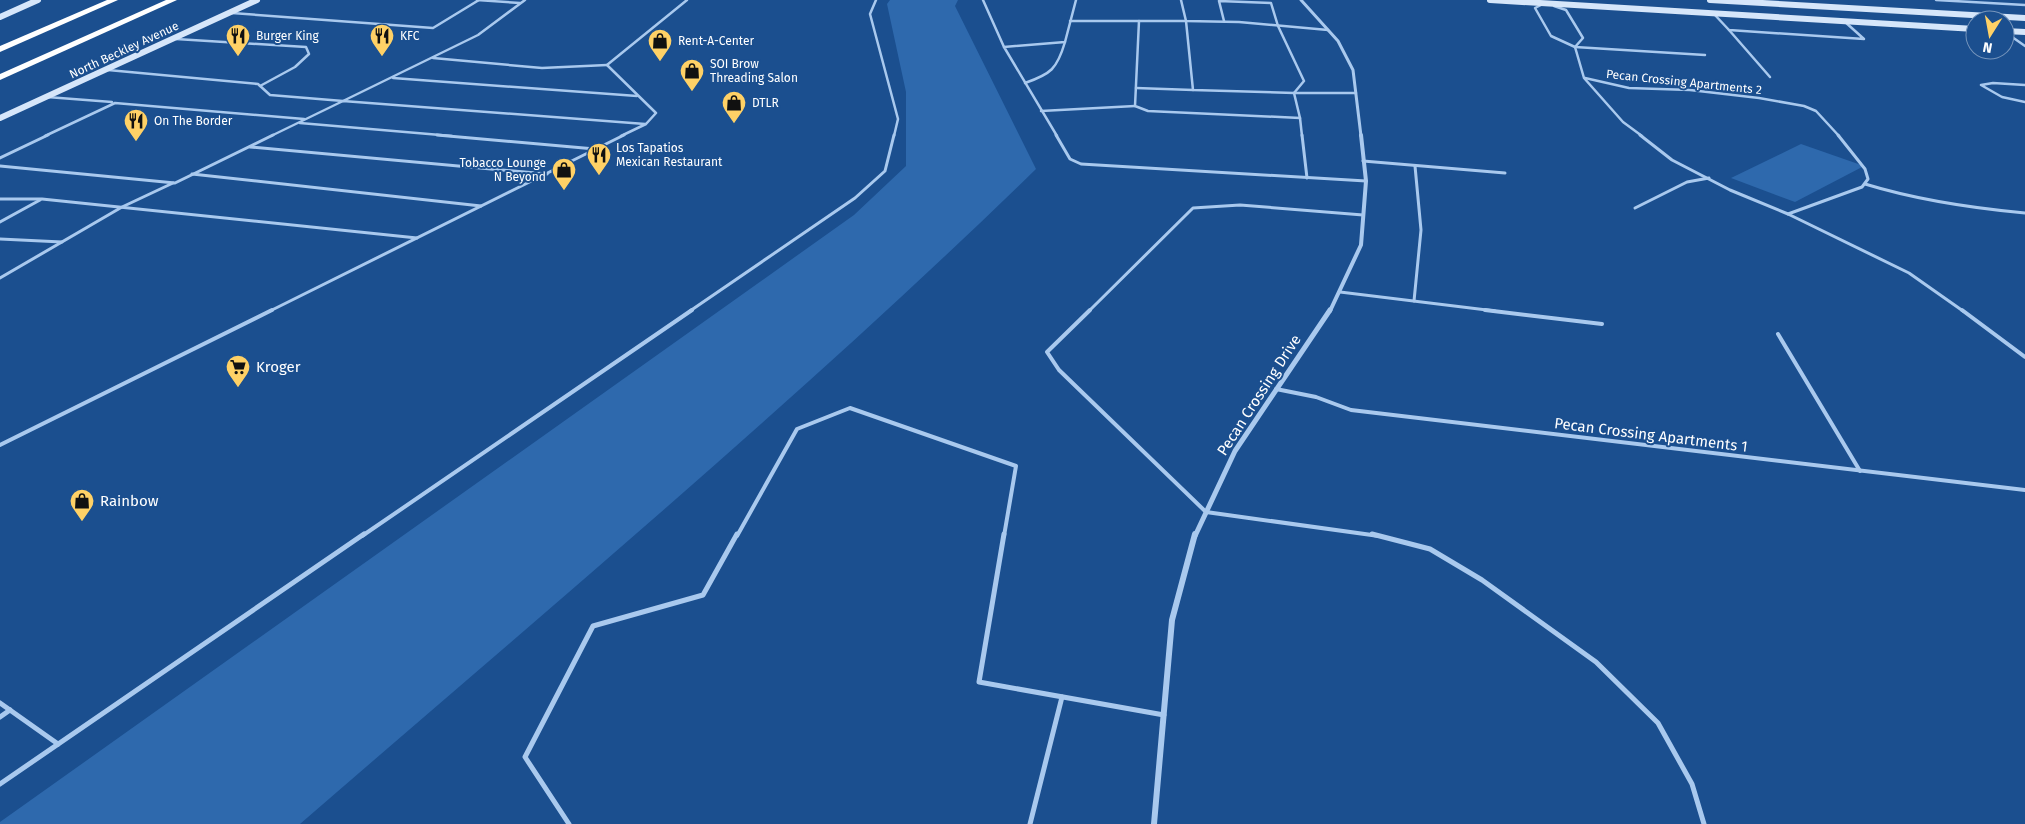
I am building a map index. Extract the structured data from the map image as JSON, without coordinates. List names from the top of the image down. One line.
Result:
{"streets":{"main road":["North Beckley Avenue"],"street":["Pecan Crossing Drive"],"lane":["Pecan Crossing Apartments 2","Pecan Crossing Apartments 1"]},"crossings":[["Pecan Crossing Drive","Pecan Crossing Apartments 1"]],"places":{"restaurant":["Burger King","KFC","On The Border","Los Tapatios Mexican Restaurant"],"shop":["Rent-A-Center","SOI Brow Threading Salon","DTLR","Tobacco Lounge N Beyond","Rainbow"],"supermarket":["Kroger"]},"north":"bottom"}
